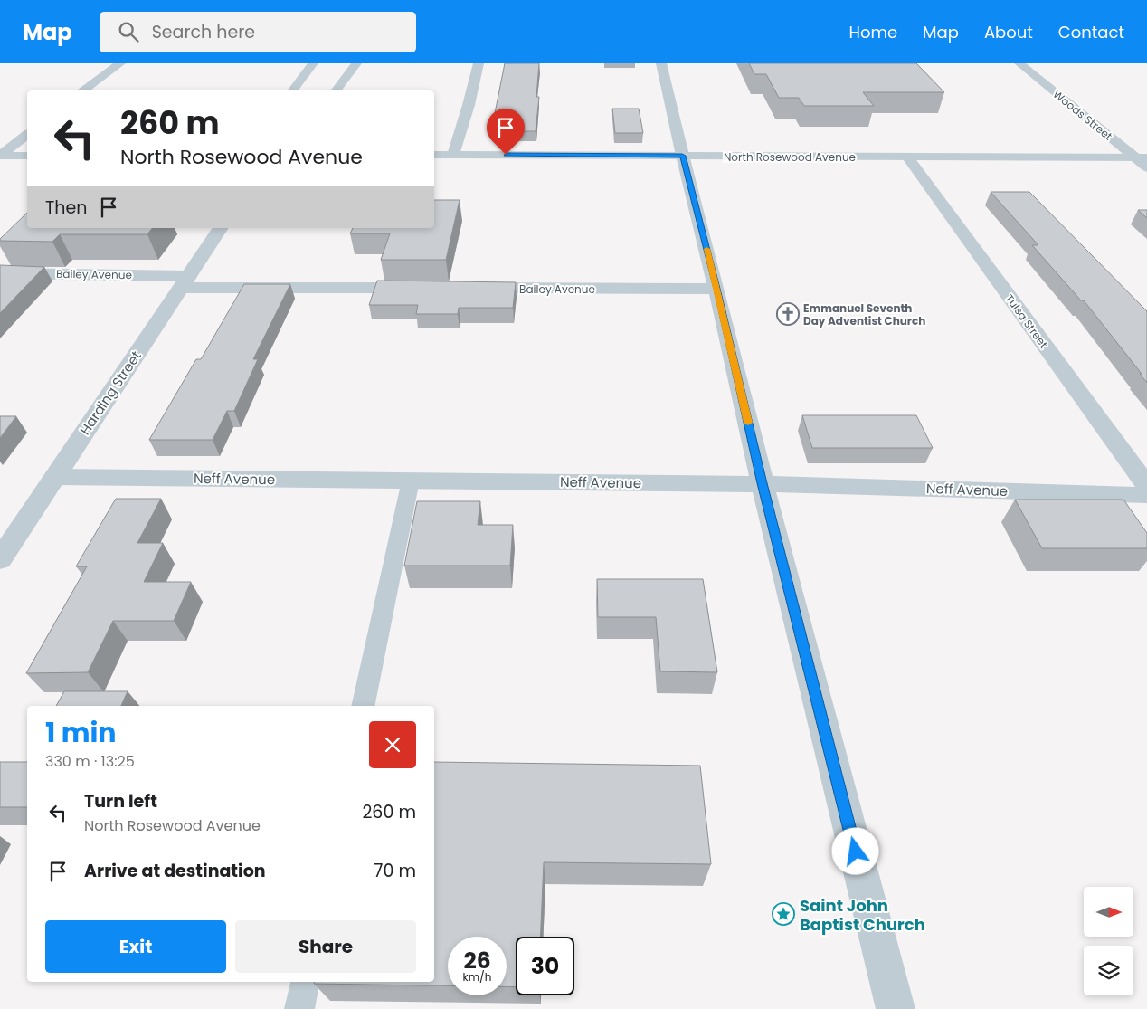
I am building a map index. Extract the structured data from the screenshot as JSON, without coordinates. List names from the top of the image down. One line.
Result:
{"streets":{"street":["Woods Street","North Rosewood Avenue","Bailey Avenue","Tulsa Street","Harding Street","Neff Avenue"]},"crossings":[["Woods Street","North Rosewood Avenue"],["North Rosewood Avenue","Tulsa Street"],["Bailey Avenue","Harding Street"],["Harding Street","Neff Avenue"]],"places":{"church":["Emmanuel Seventh Day Adventist Church"],"place":["Saint John Baptist Church"]},"north":"right","page":{"header":"Map","search":"Search here","nav":["Home","Map","About","Contact"],"turn":["260 m","North Rosewood Avenue"],"then":"Then","heading":["1 min","330 m · 13:25"],"list":[{"name":"Turn left","note":"North Rosewood Avenue","value":"260 m"},{"name":"Arrive at destination","value":"70 m"}],"buttons":["Exit","Share"],"speed":"26 km/h","limit":"30"}}
